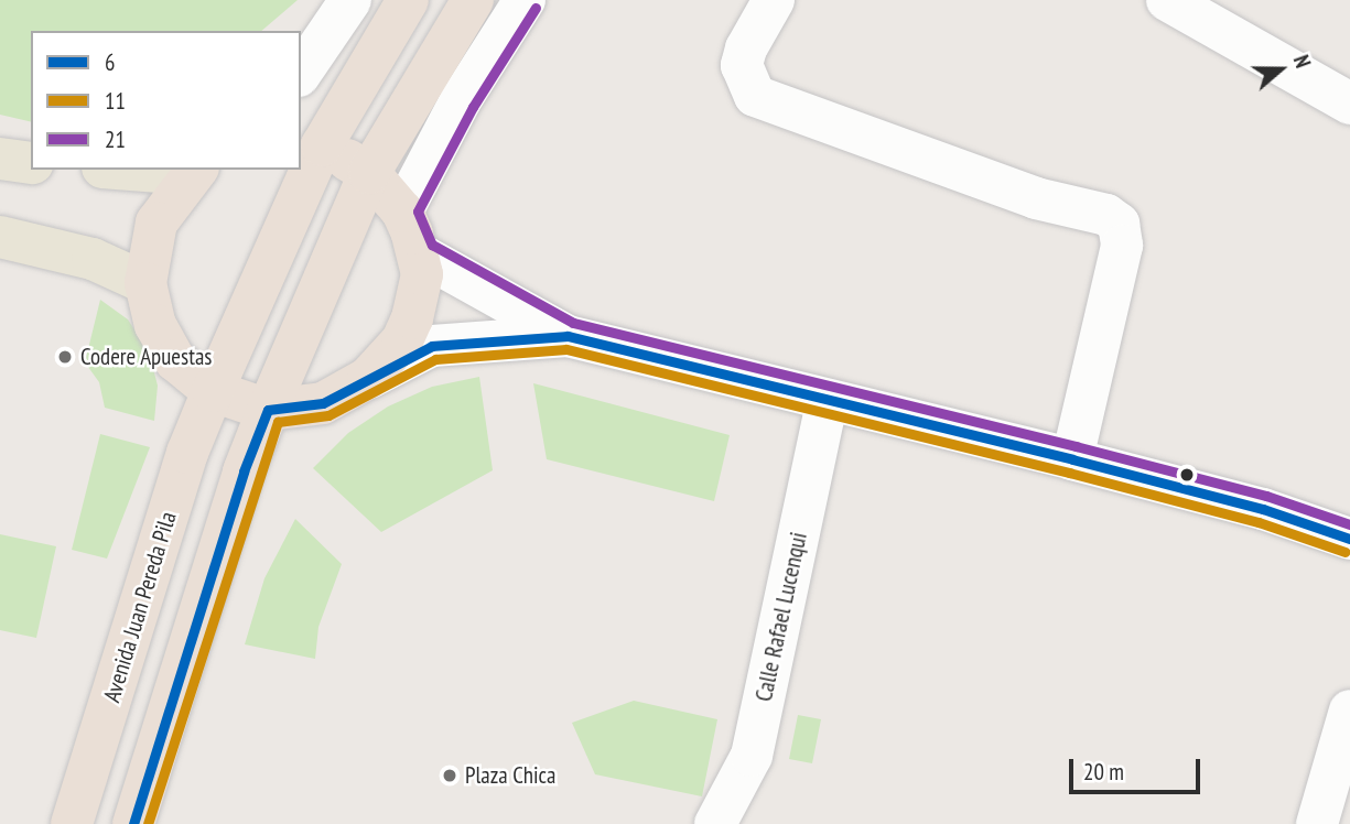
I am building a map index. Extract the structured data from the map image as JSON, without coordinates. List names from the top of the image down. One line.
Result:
{"streets":{"highway":["Avenida Juan Pereda Pila"],"street":["Calle Rafael Lucenqui"]},"places":["Codere Apuestas","Plaza Chica"],"lines":["transit line 21","transit line 6","transit line 11"],"legend":["6","11","21"],"scale_bar":"20 m","north":"right"}
